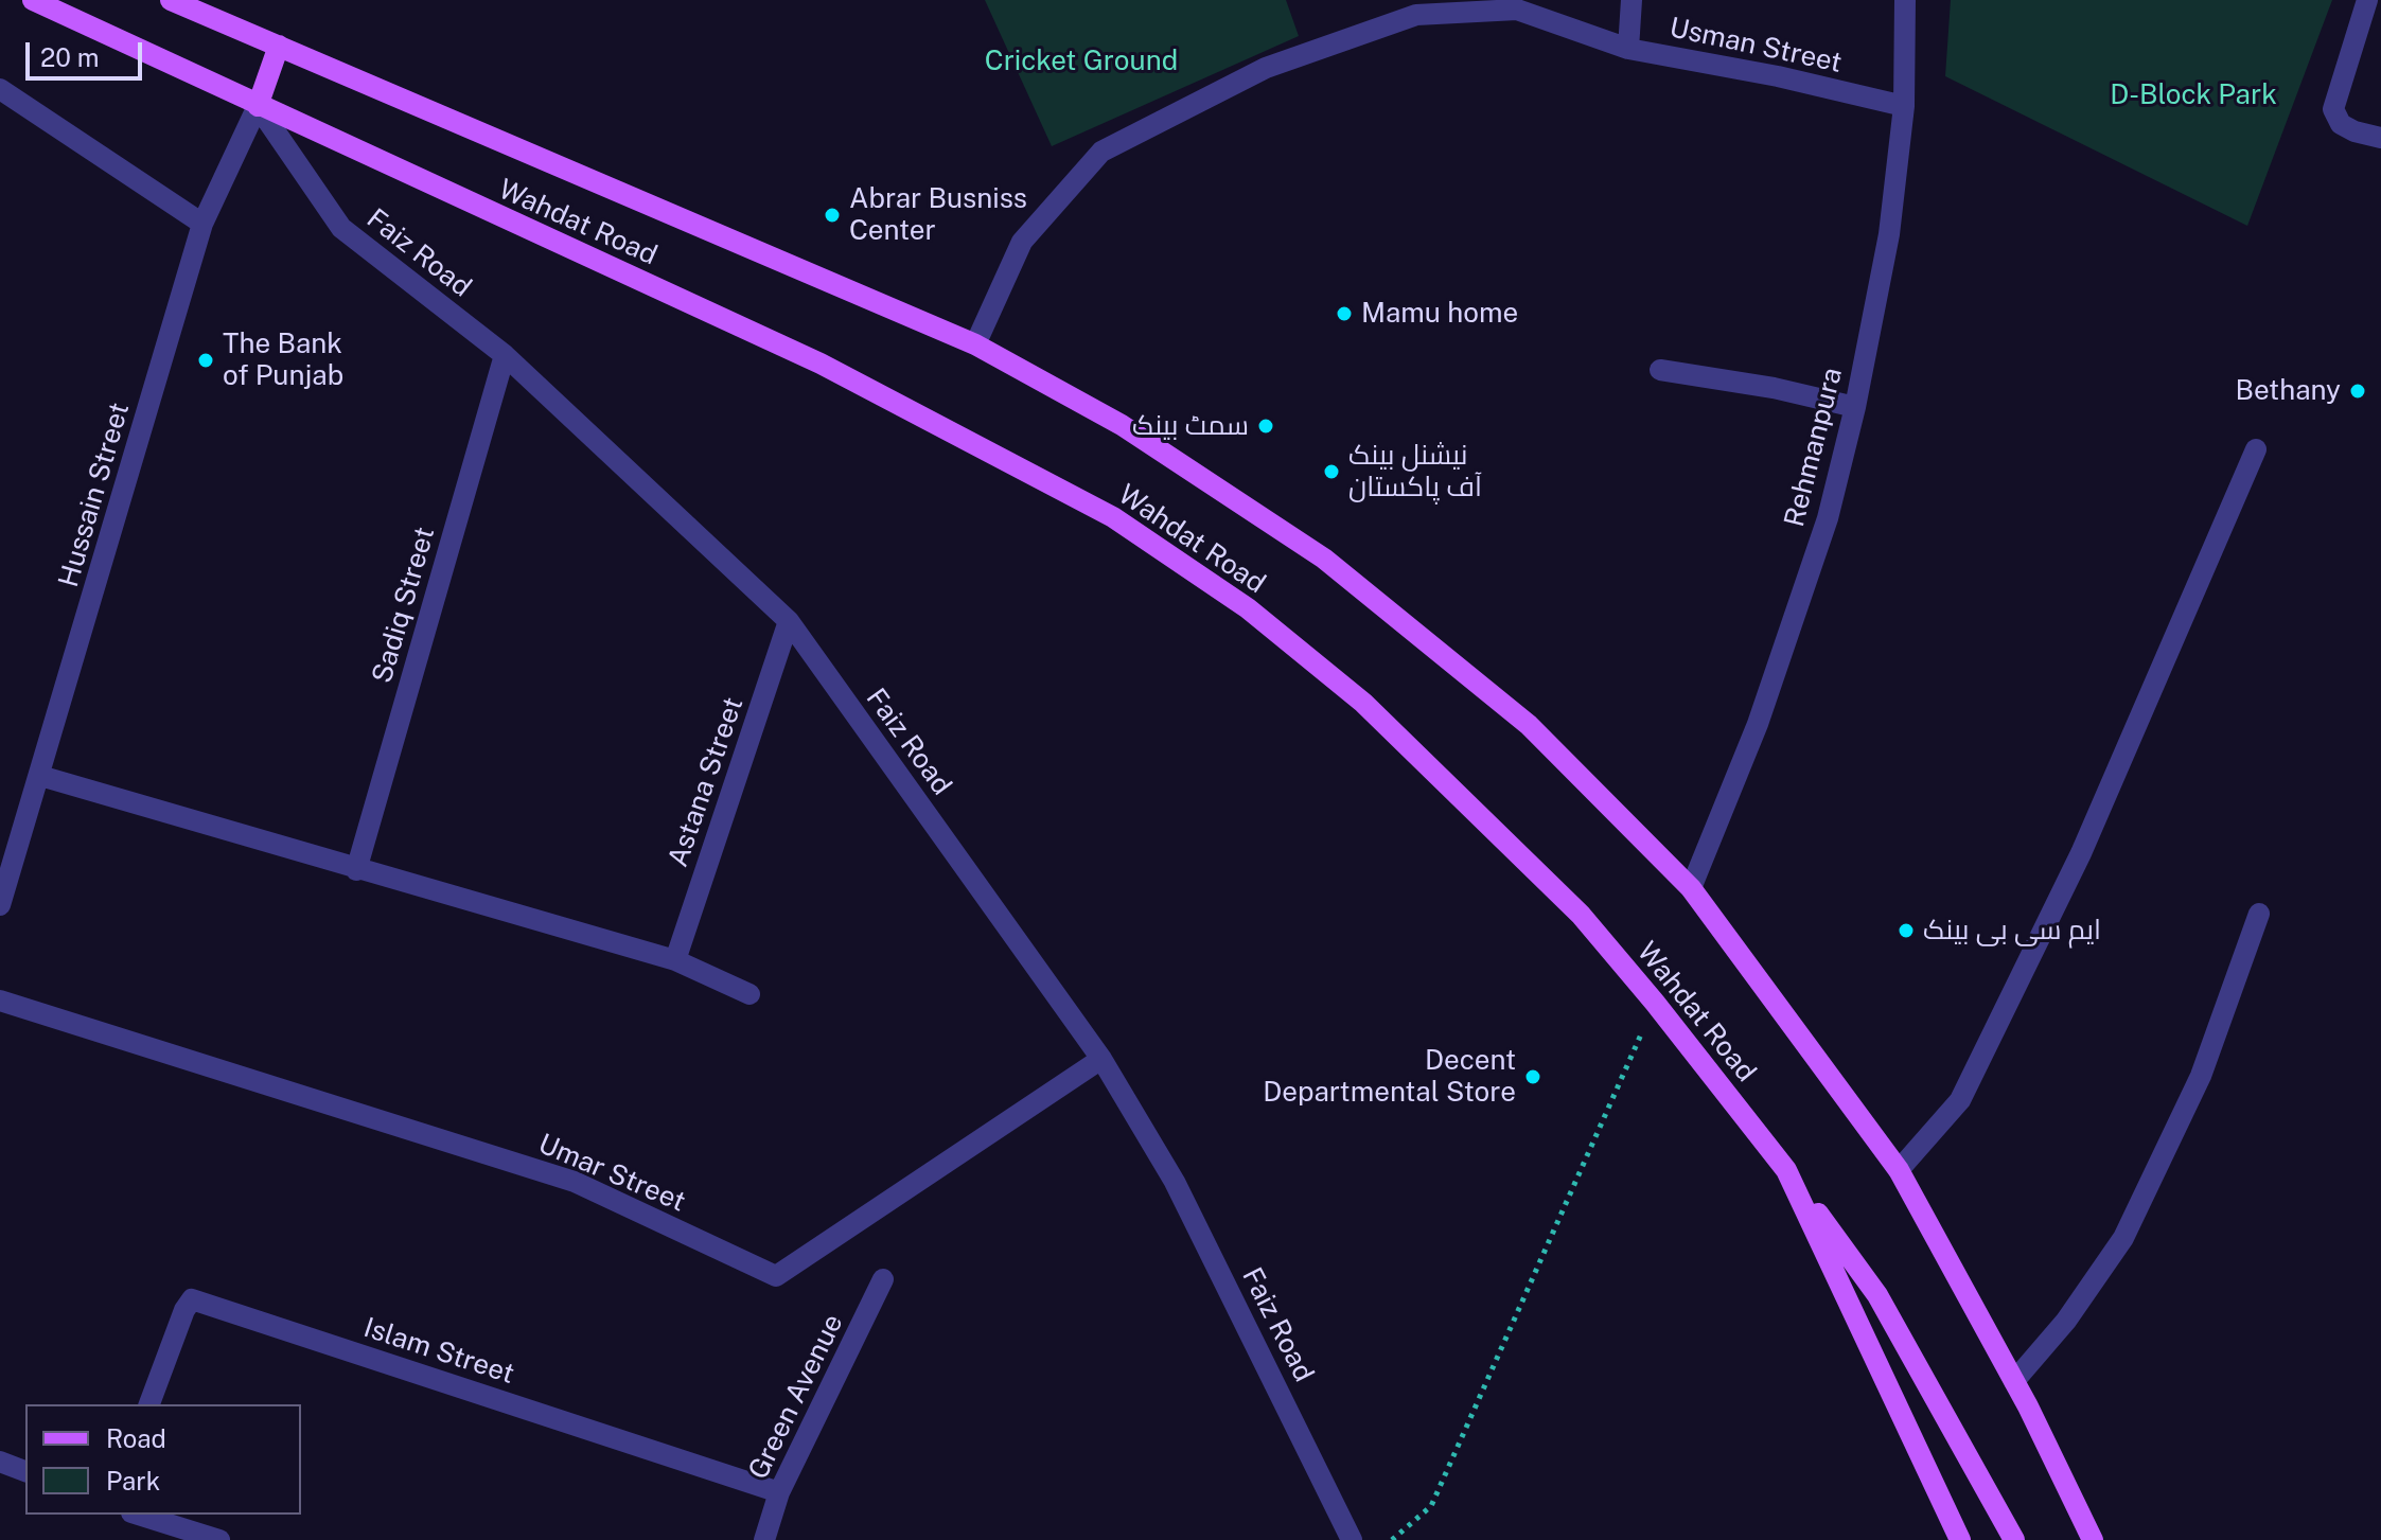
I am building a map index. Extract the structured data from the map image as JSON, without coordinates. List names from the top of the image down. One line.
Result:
{"streets":{"main road":["Wahdat Road"],"street":["Usman Street","Faiz Road","Rehmanpura","Hussain Street","Sadiq Street","Astana Street","Umar Street","Islam Street","Green Avenue"]},"crossings":[["Usman Street","Wahdat Road"],["Usman Street","Rehmanpura"],["Wahdat Road","Faiz Road"],["Wahdat Road","Rehmanpura"],["Wahdat Road","Hussain Street"],["Faiz Road","Hussain Street"],["Faiz Road","Sadiq Street"],["Faiz Road","Astana Street"],["Faiz Road","Umar Street"],["Islam Street","Green Avenue"]],"parks":["Cricket Ground","D-Block Park"],"places":["Abrar Busniss Center","Mamu home","The Bank of Punjab","Bethany","سمٹ بینک","نیشنل بینک آف پاکستان","ایم سی بی بینک","Decent Departmental Store"],"legend":["Road","Park"],"scale_bar":"20 m"}
